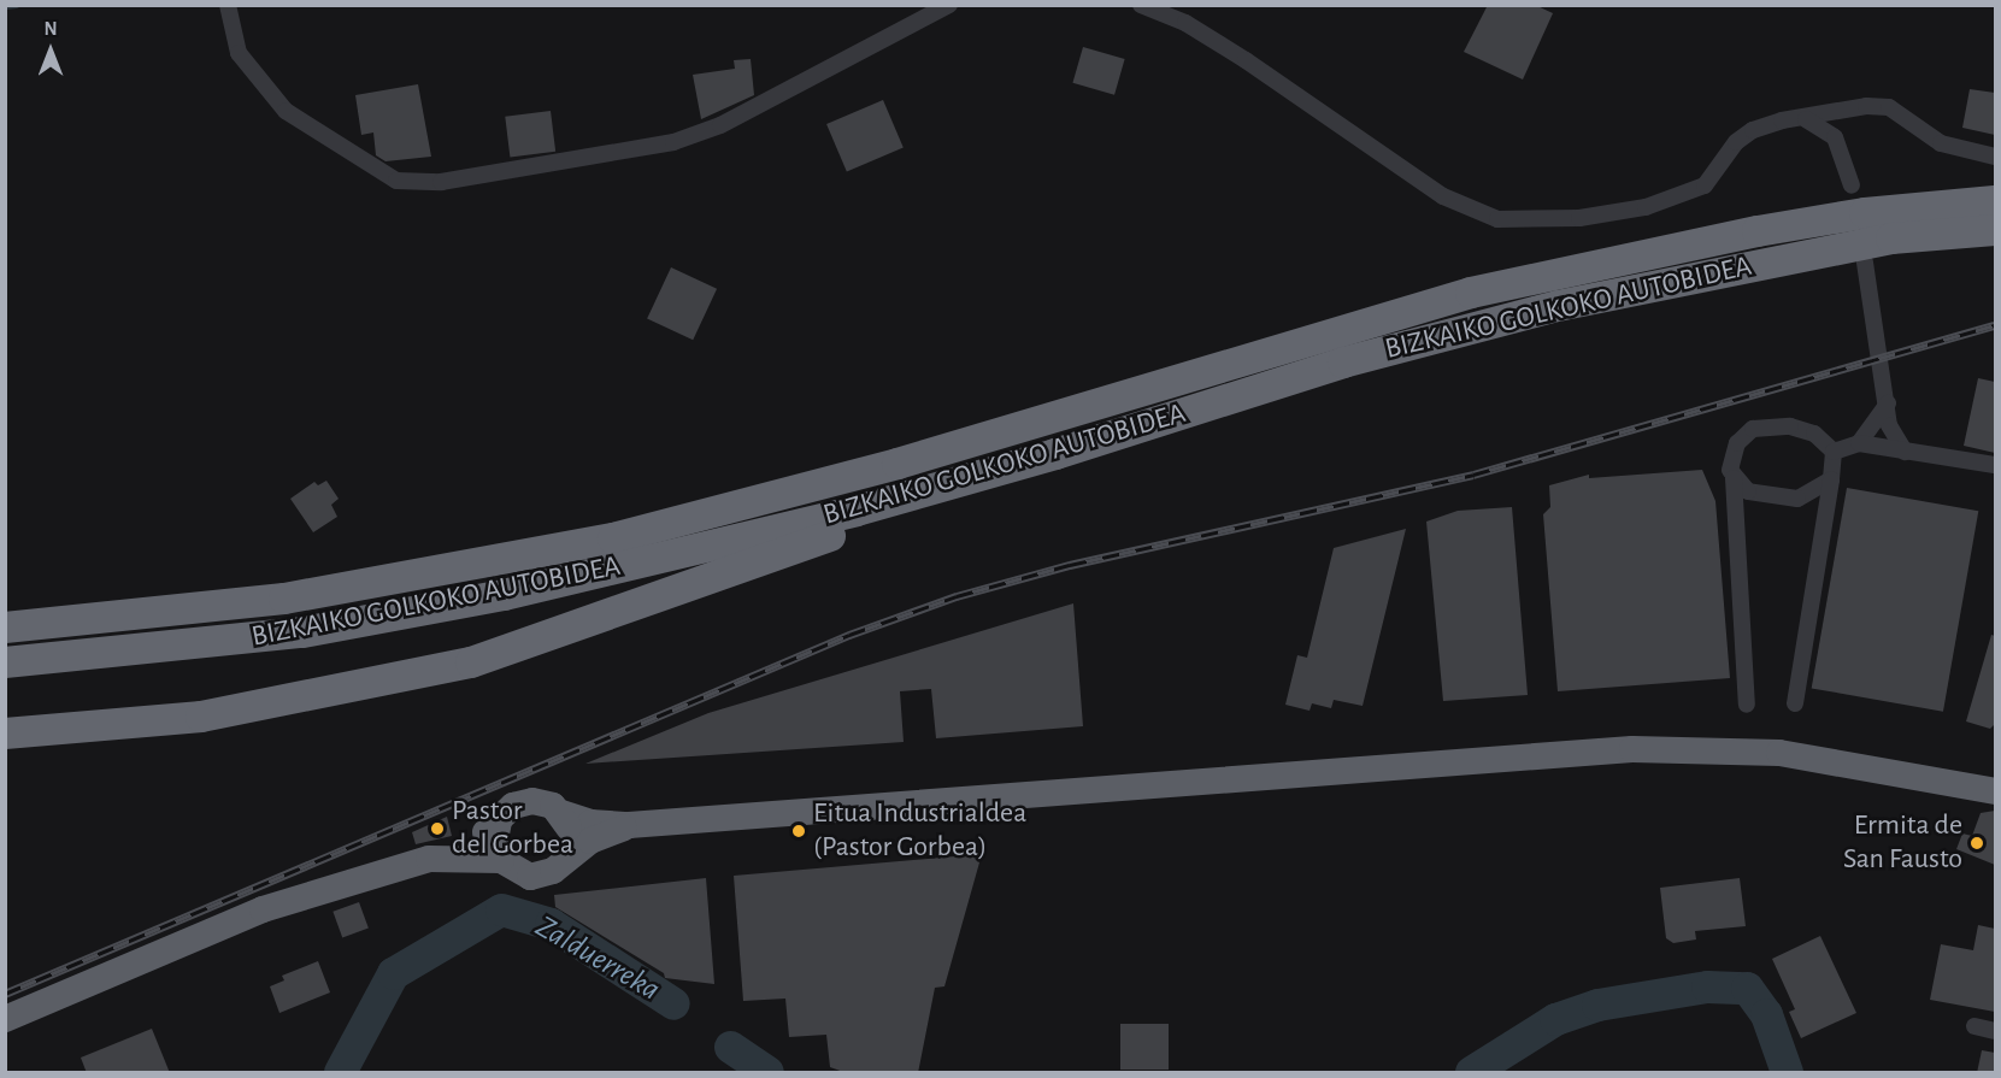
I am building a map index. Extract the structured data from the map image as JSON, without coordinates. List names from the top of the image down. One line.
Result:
{"streets":{"highway":["BIZKAIKO GOLKOKO AUTOBIDEA"]},"water":["Zalduerreka"],"places":["Pastor del Gorbea","Eitua Industrialdea (Pastor Gorbea)","Ermita de San Fausto"],"north":"top"}
